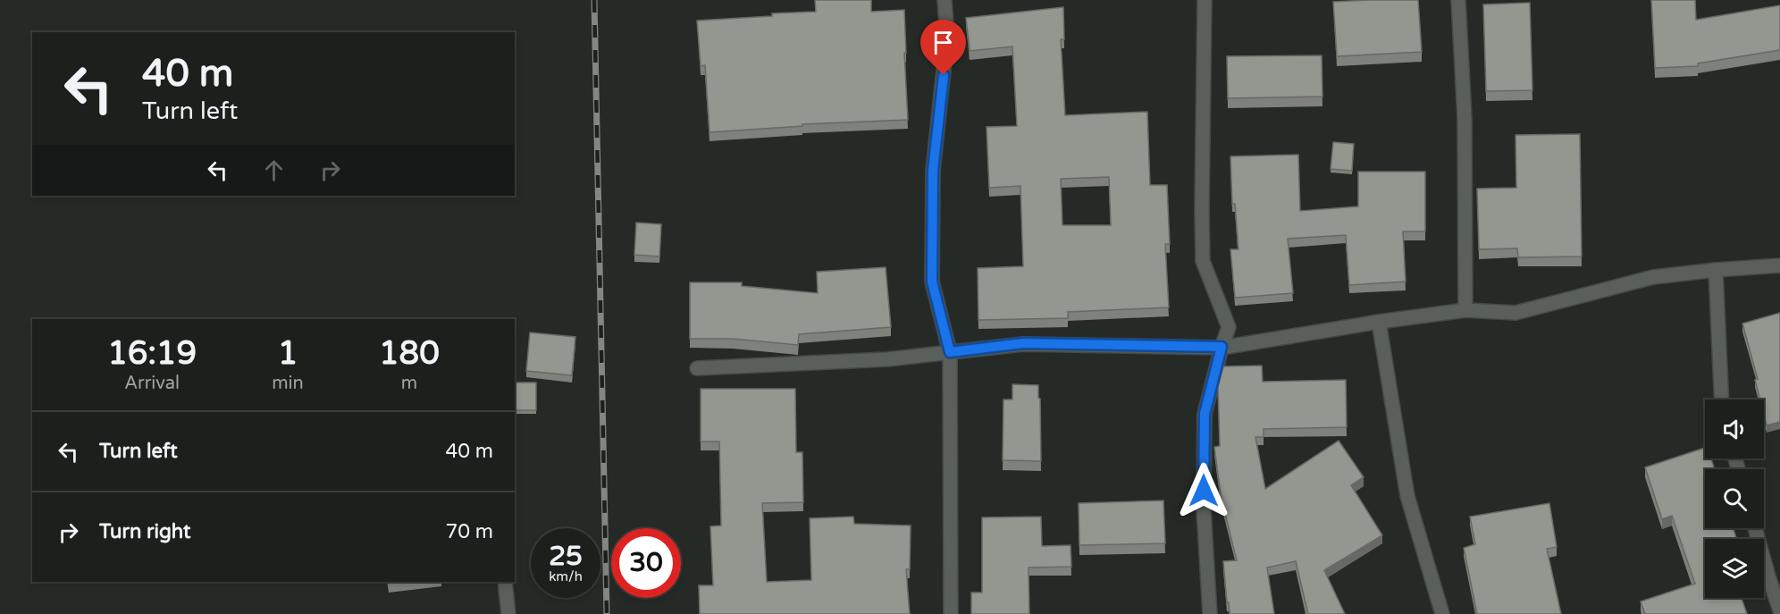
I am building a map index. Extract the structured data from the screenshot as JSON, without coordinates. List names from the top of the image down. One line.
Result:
{"page":{"turn":["40 m","Turn left"],"eta":["16:19","Arrival","1","min","180","m"],"list":[{"name":"Turn left","value":"40 m"},{"name":"Turn right","value":"70 m"}],"speed":"25 km/h","limit":"30"}}
